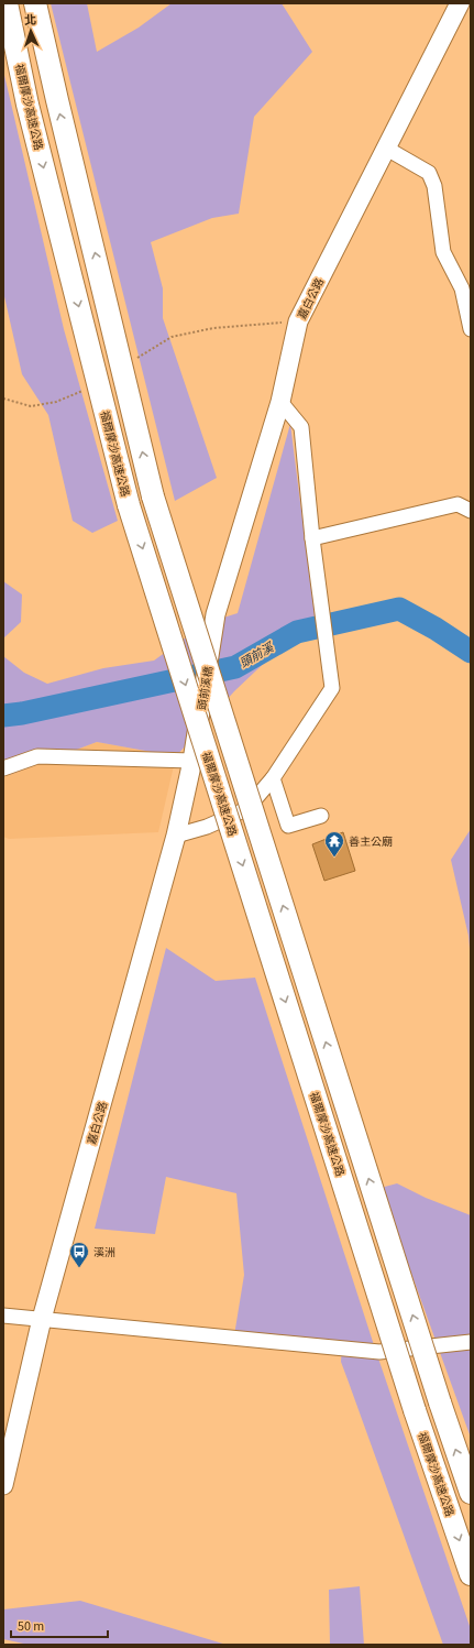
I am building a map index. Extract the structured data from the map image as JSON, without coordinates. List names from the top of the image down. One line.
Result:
{"streets":{"highway":["福爾摩沙高速公路"],"main road":["嘉白公路","頭前溪橋"]},"crossings":[["嘉白公路","頭前溪橋"]],"water":["頭前溪"],"places":{"temple":["善主公廟"],"bus stop":["溪洲"]},"scale_bar":"50 m","north":"top"}
